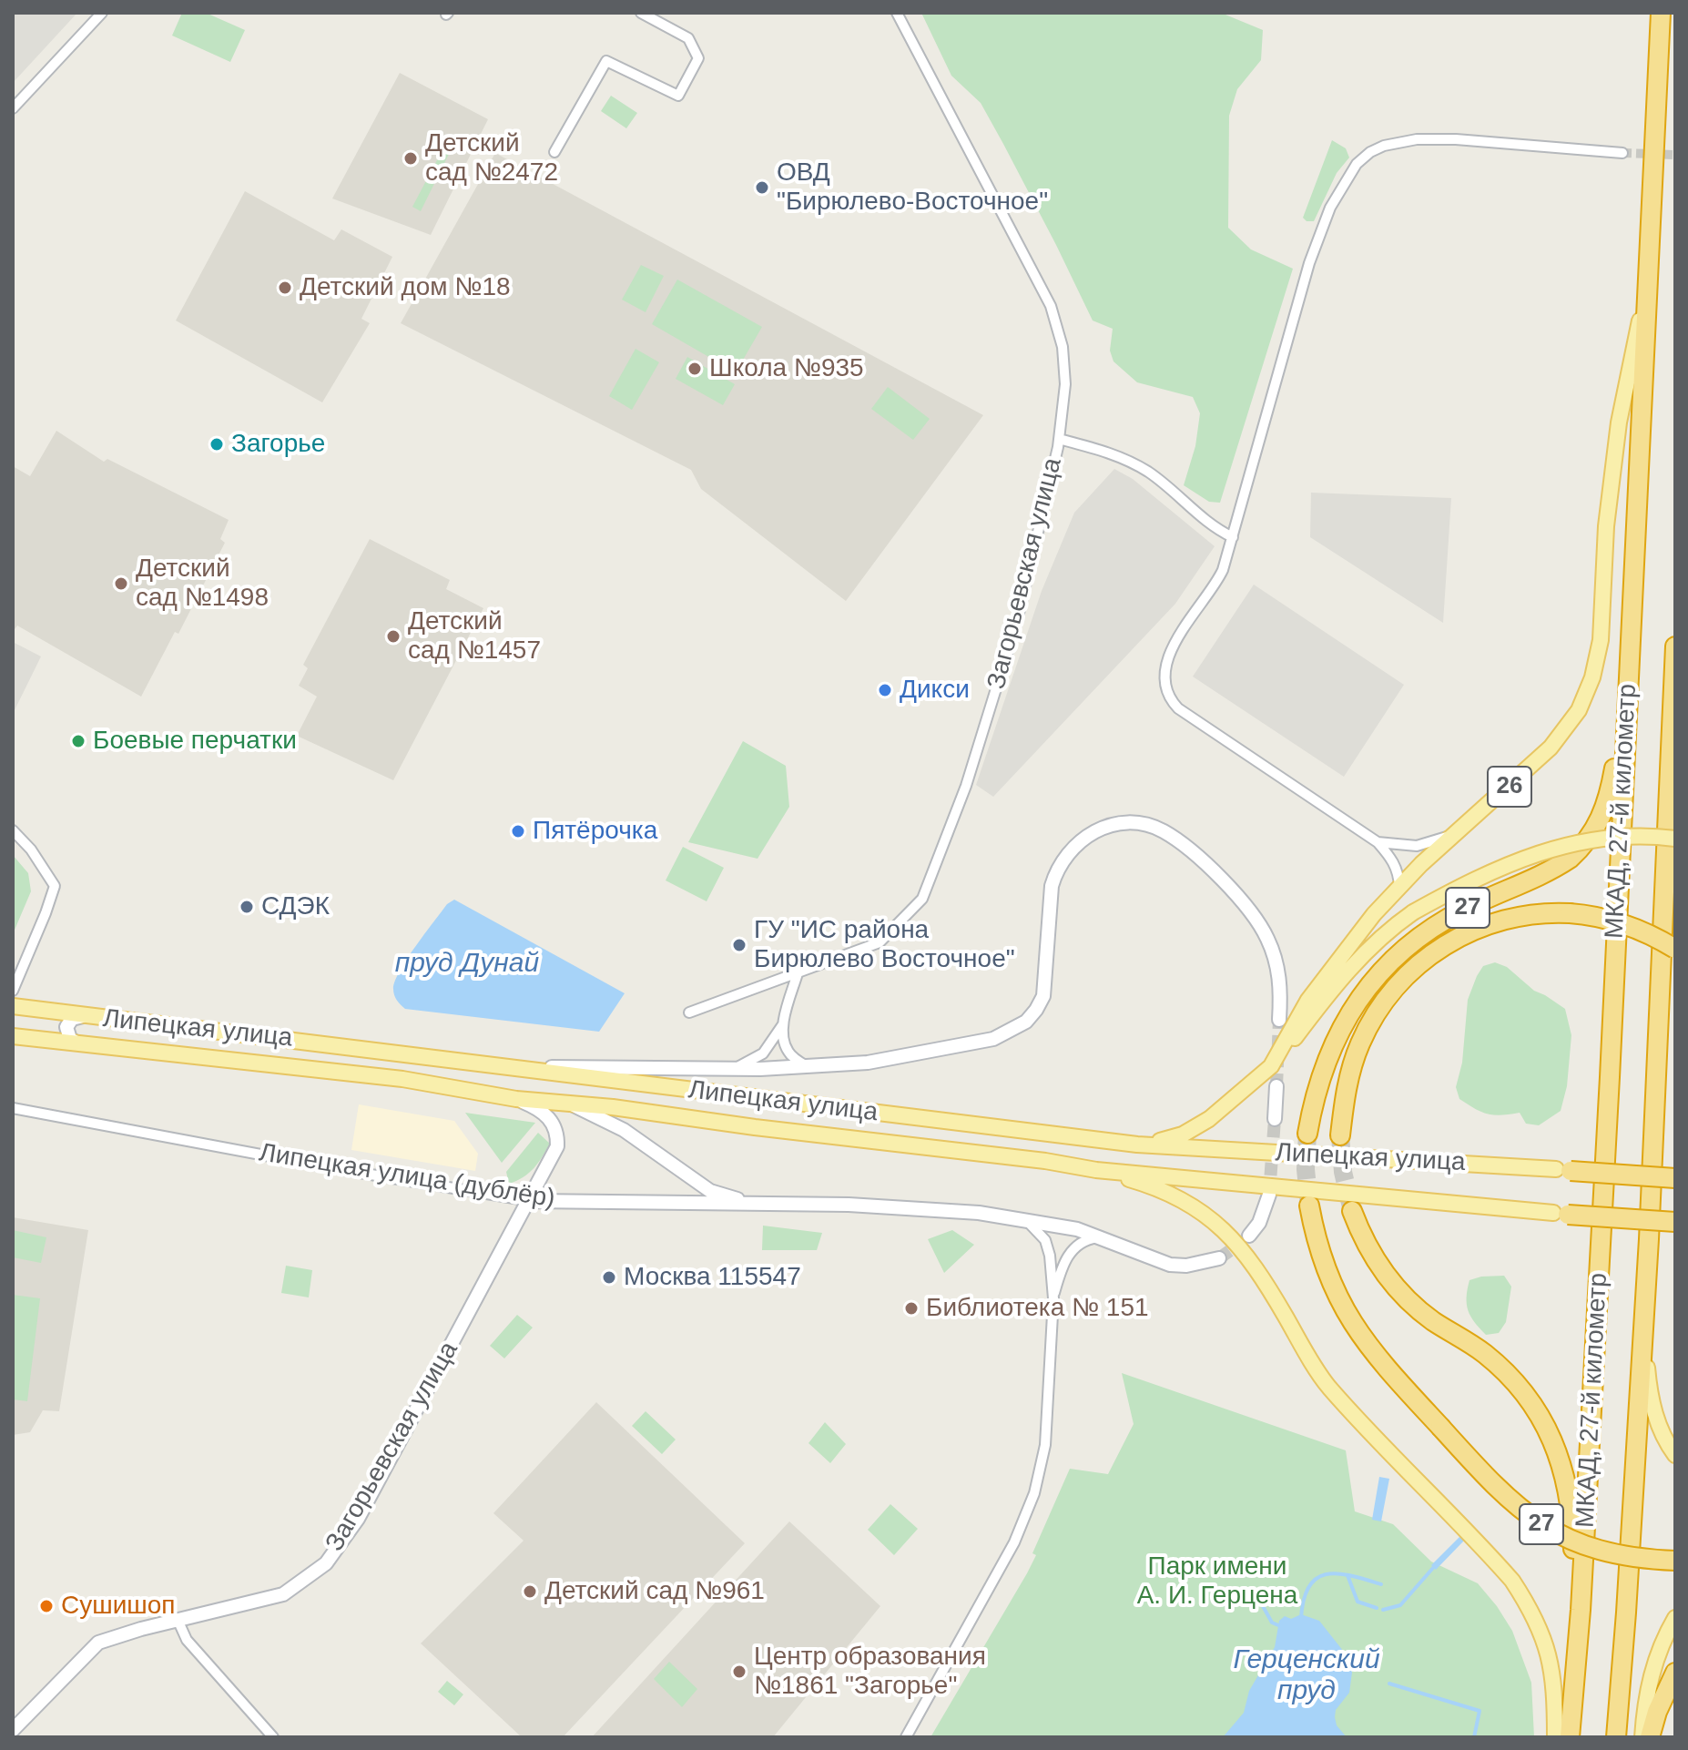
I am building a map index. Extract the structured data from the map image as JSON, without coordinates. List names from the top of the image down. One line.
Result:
{"streets":{"highway":["МКАД, 27-й километр","27"],"main road":["26","Липецкая улица"],"street":["Загорьевская улица","Липецкая улица (дублёр)"]},"crossings":[["Загорьевская улица","Липецкая улица"],["Загорьевская улица","Липецкая улица (дублёр)"],["26","МКАД, 27-й километр"],["26","Липецкая улица"],["МКАД, 27-й километр","27"]],"water":["пруд Дунай","Герценский пруд"],"parks":["Парк имени А. И. Герцена"],"places":["Детский сад №2472","ОВД \"Бирюлево-Восточное\"","Детский дом №18","Школа №935","Загорье","Детский сад №1498","Детский сад №1457","Дикси","Боевые перчатки","Пятёрочка","СДЭК","ГУ \"ИС района Бирюлево Восточное\"","Москва 115547","Библиотека № 151","Детский сад №961","Сушишоп","Центр образования №1861 \"Загорье\""]}
